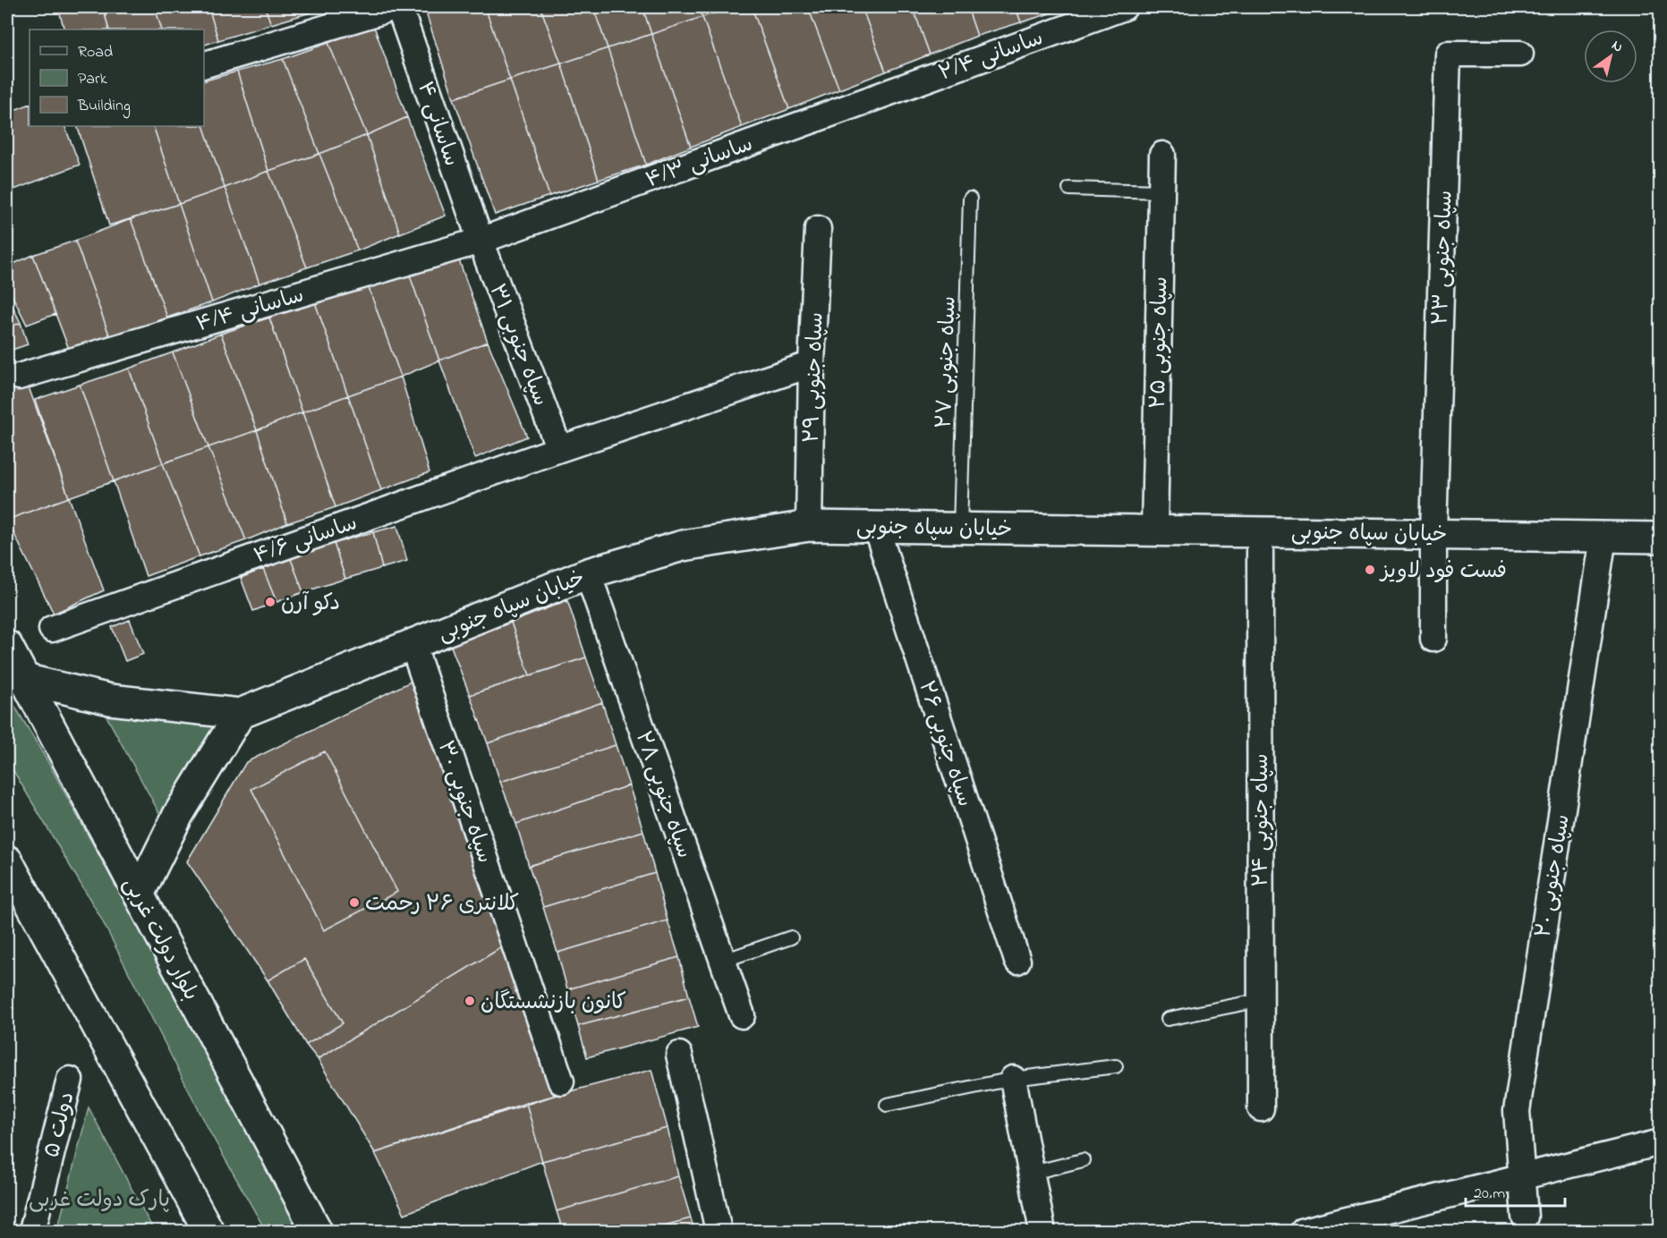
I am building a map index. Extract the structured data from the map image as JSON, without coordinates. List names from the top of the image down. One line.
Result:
{"streets":{"street":["۲/۴ ساسانی","۴ ساسانی","۴/۳ ساسانی","۲۳ سپاه جنوبی","۴/۴ ساسانی","۲۵ سپاه جنوبی","۳۱ سپاه جنوبی","۲۹ سپاه جنوبی","خیابان سپاه جنوبی","۴/۶ ساسانی","۲۶ سپاه جنوبی","۲۸ سپاه جنوبی","۳۰ سپاه جنوبی","۲۴ سپاه جنوبی","۲۰ سپاه جنوبی","بلوار دولت غربی","۵ دولت"],"lane":["۲۷ سپاه جنوبی"]},"crossings":[["۲/۴ ساسانی","۴/۳ ساسانی"],["۴ ساسانی","۴/۳ ساسانی"],["۴ ساسانی","۴/۴ ساسانی"],["۴ ساسانی","۳۱ سپاه جنوبی"],["۴/۳ ساسانی","۴/۴ ساسانی"],["۴/۳ ساسانی","۳۱ سپاه جنوبی"],["۲۳ سپاه جنوبی","خیابان سپاه جنوبی"],["۴/۴ ساسانی","۳۱ سپاه جنوبی"],["۲۵ سپاه جنوبی","خیابان سپاه جنوبی"],["۳۱ سپاه جنوبی","۴/۶ ساسانی"],["۲۷ سپاه جنوبی","خیابان سپاه جنوبی"],["۲۹ سپاه جنوبی","خیابان سپاه جنوبی"],["۲۹ سپاه جنوبی","۴/۶ ساسانی"],["خیابان سپاه جنوبی","۲۶ سپاه جنوبی"],["خیابان سپاه جنوبی","۲۸ سپاه جنوبی"],["خیابان سپاه جنوبی","۳۰ سپاه جنوبی"],["خیابان سپاه جنوبی","۲۴ سپاه جنوبی"],["خیابان سپاه جنوبی","۲۰ سپاه جنوبی"]],"parks":["پارک دولت غربی"],"places":["فست فود لاویز","دکو آرن","کلانتری ۲۶ رحمت","کانون بازنشستگان"],"legend":["Road","Park","Building"],"scale_bar":"20 m","north":"top right"}
